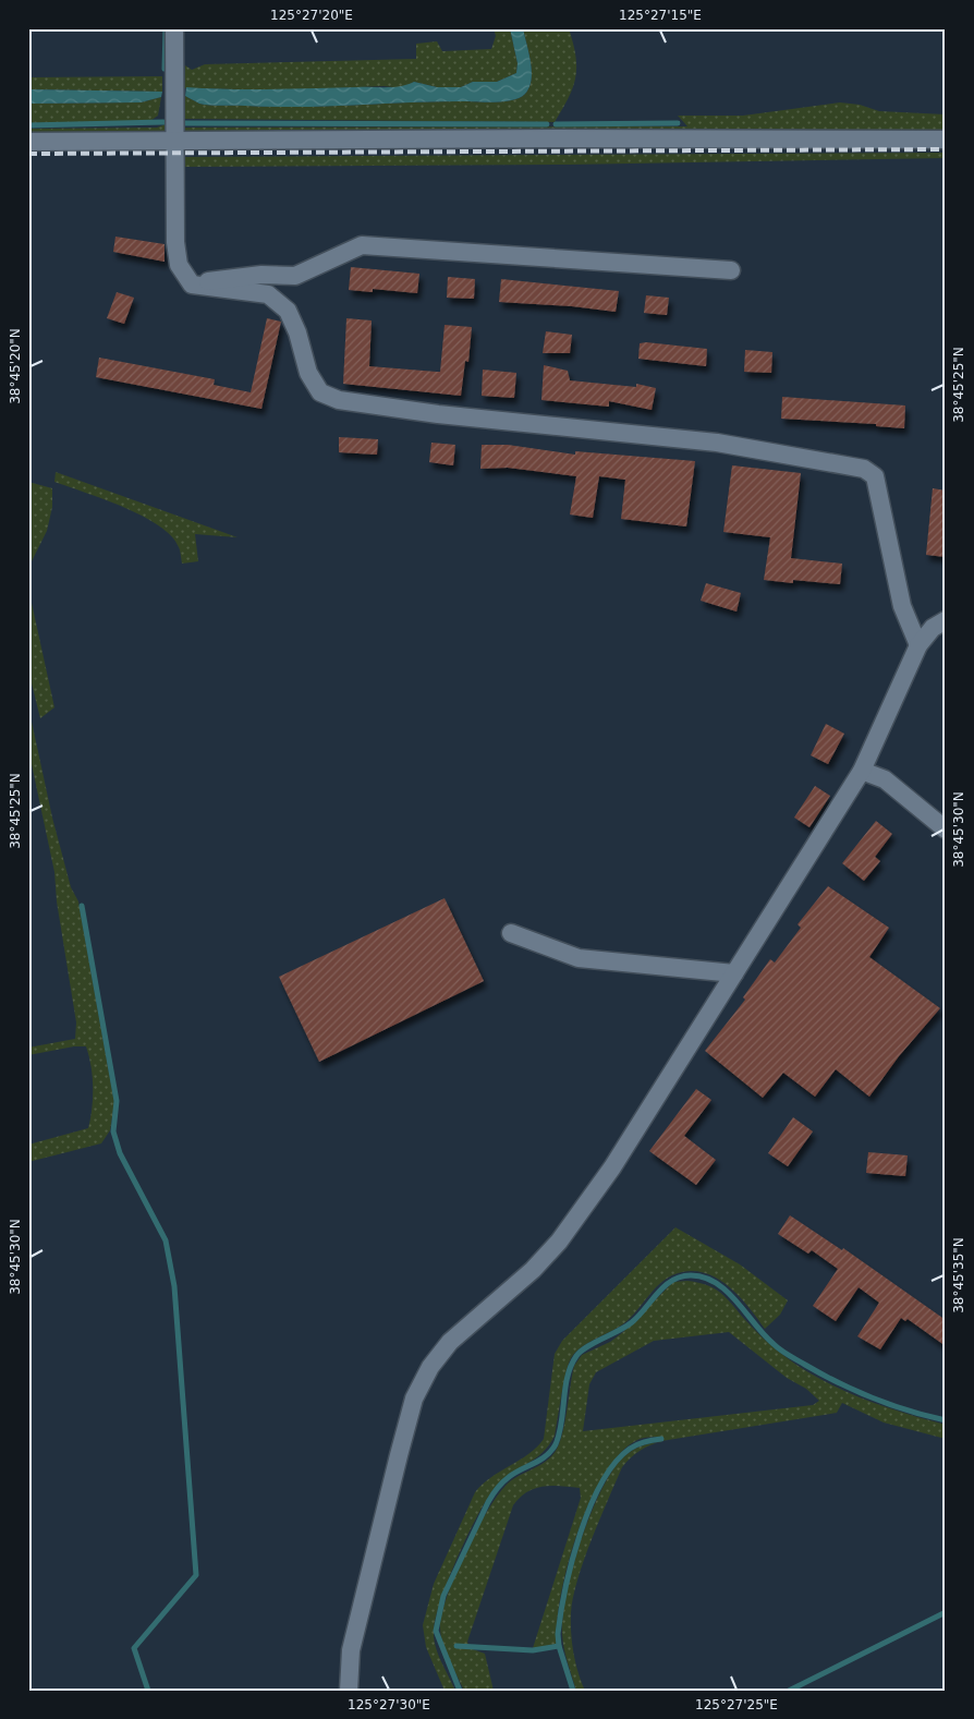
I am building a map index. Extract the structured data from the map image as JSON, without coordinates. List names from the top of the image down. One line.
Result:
{"coordinates":["125°27'20\"E","125°27'15\"E","38°45'20\"N","38°45'25\"N","38°45'30\"N","38°45'35\"N","125°27'30\"E","125°27'25\"E"]}
